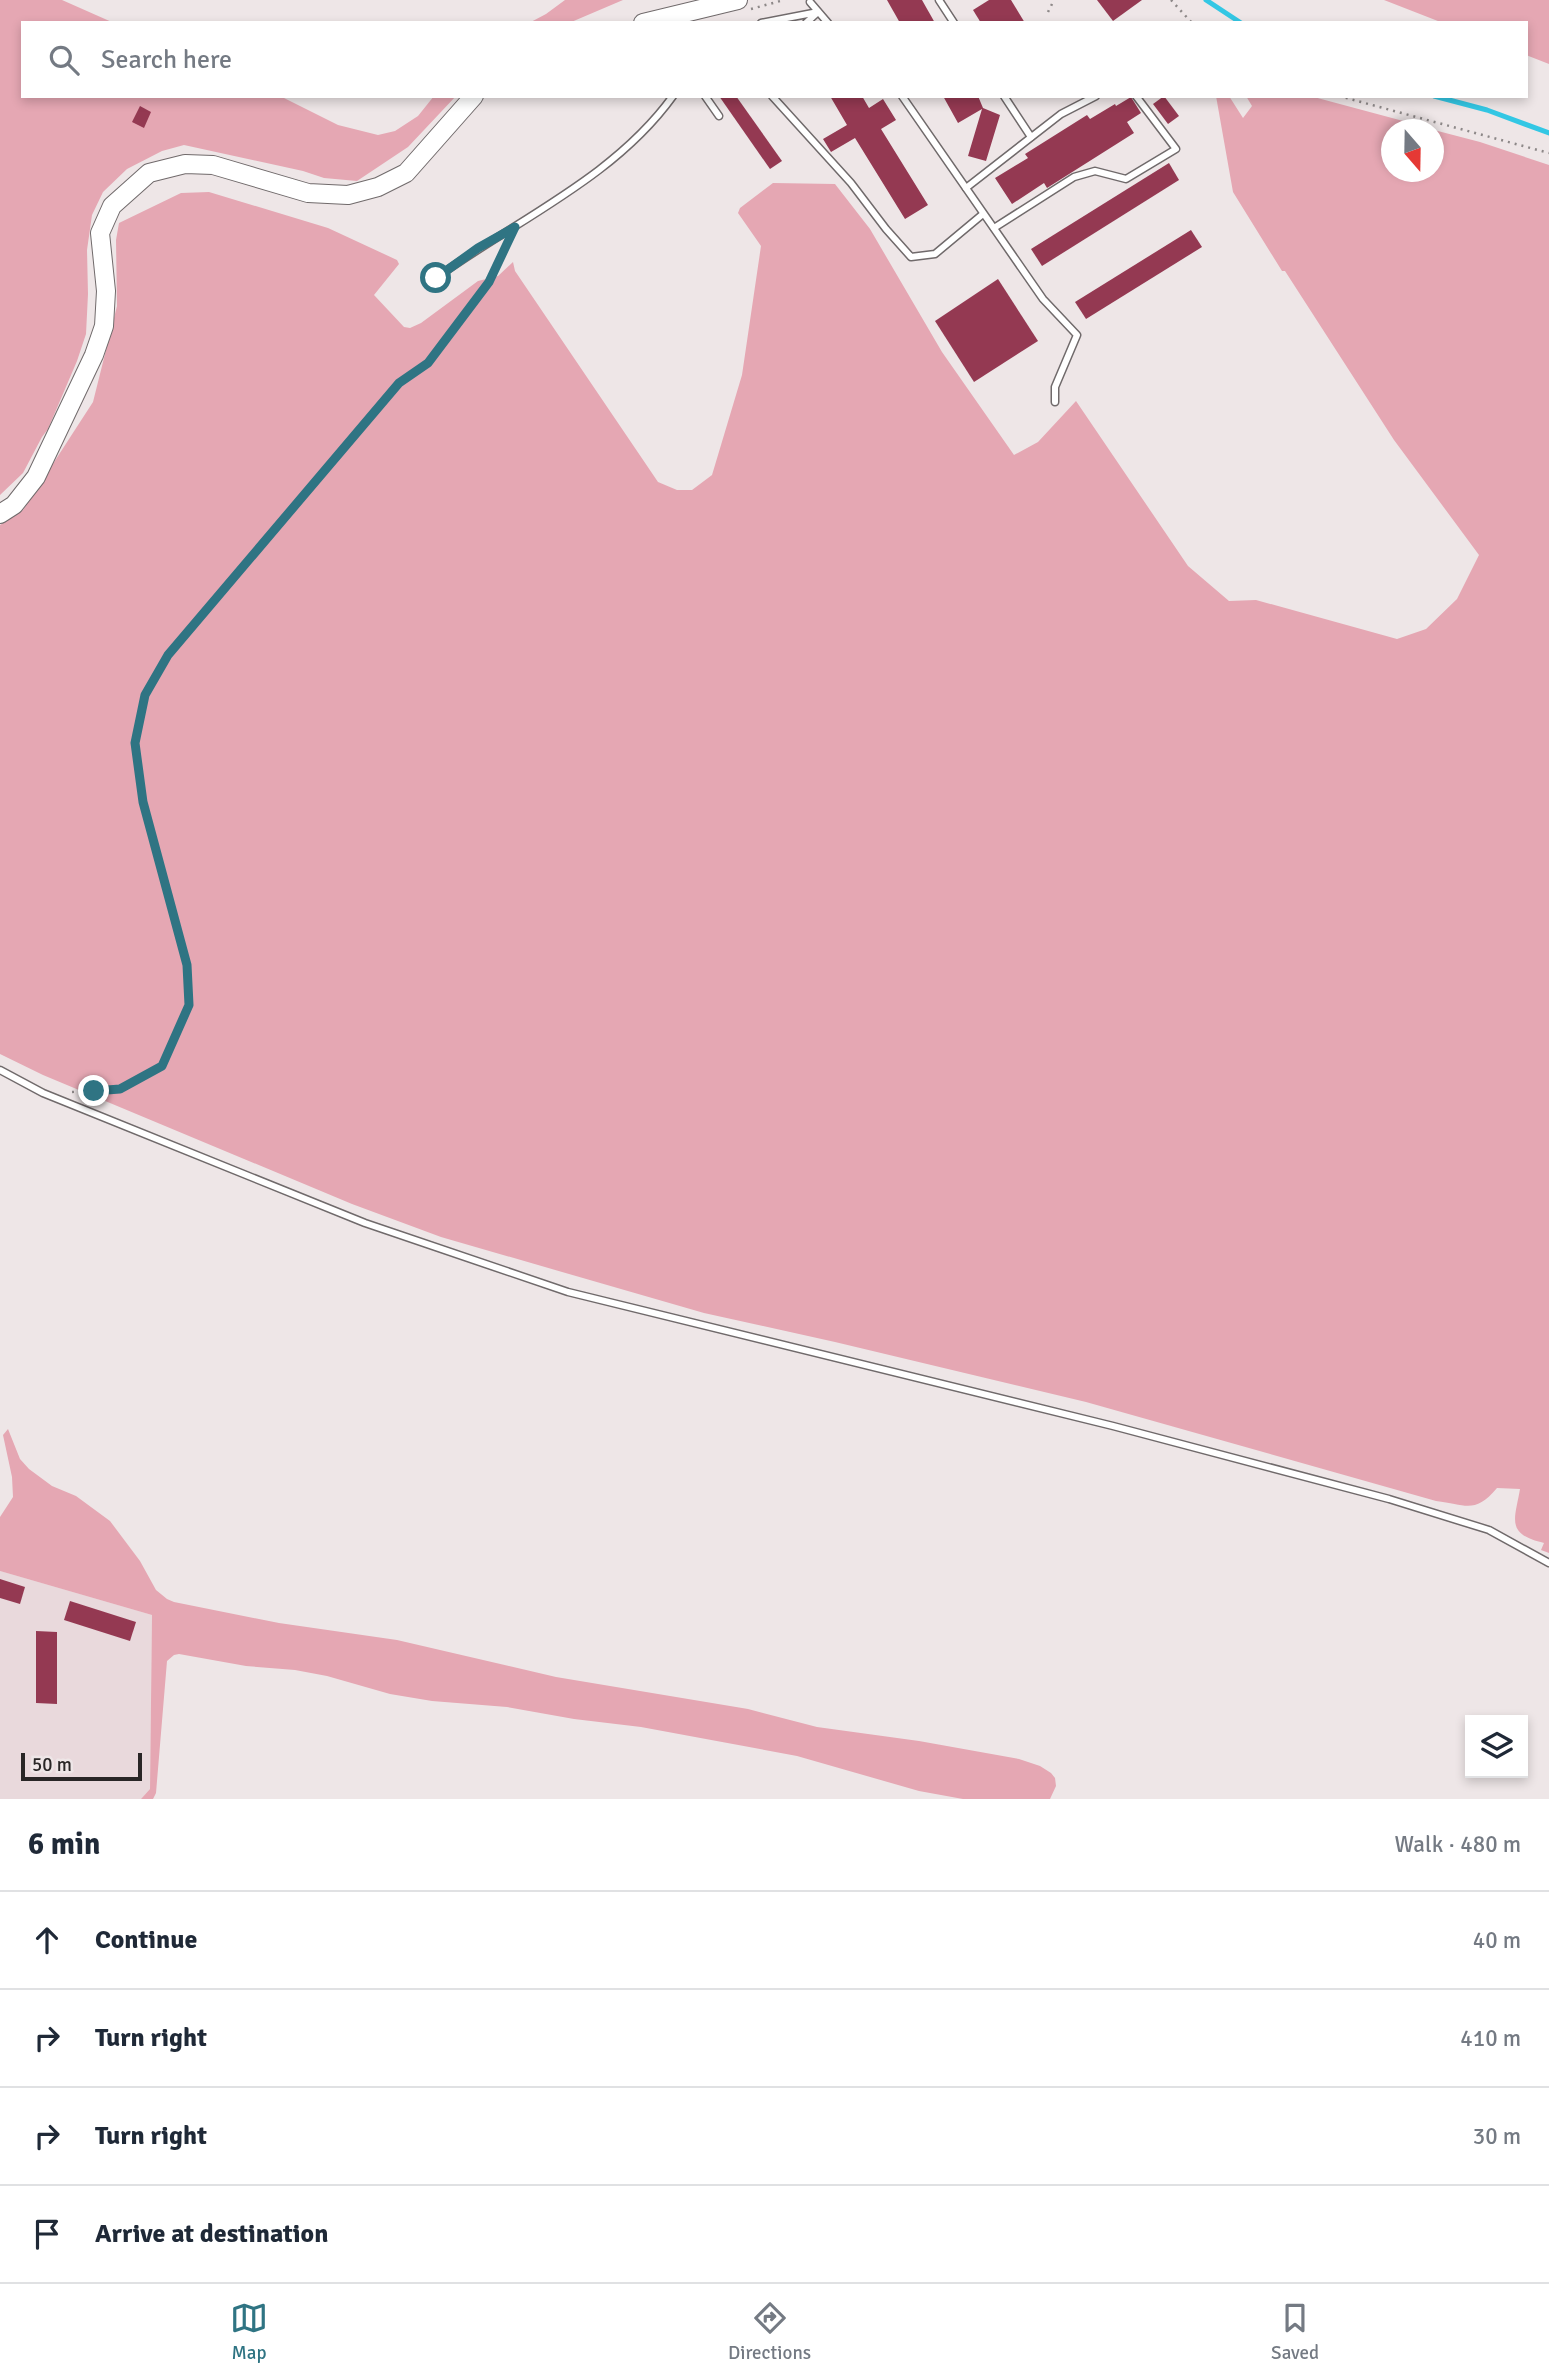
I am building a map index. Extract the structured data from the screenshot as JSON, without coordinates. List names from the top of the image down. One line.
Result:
{"scale_bar":"50 m","north":"bottom","page":{"search":"Search here","scale":"50 m","heading":["6 min","Walk · 480 m"],"list":[["Continue","40 m"],["Turn right","410 m"],["Turn right","30 m"],"Arrive at destination"],"nav":["Map","Directions","Saved"]}}
